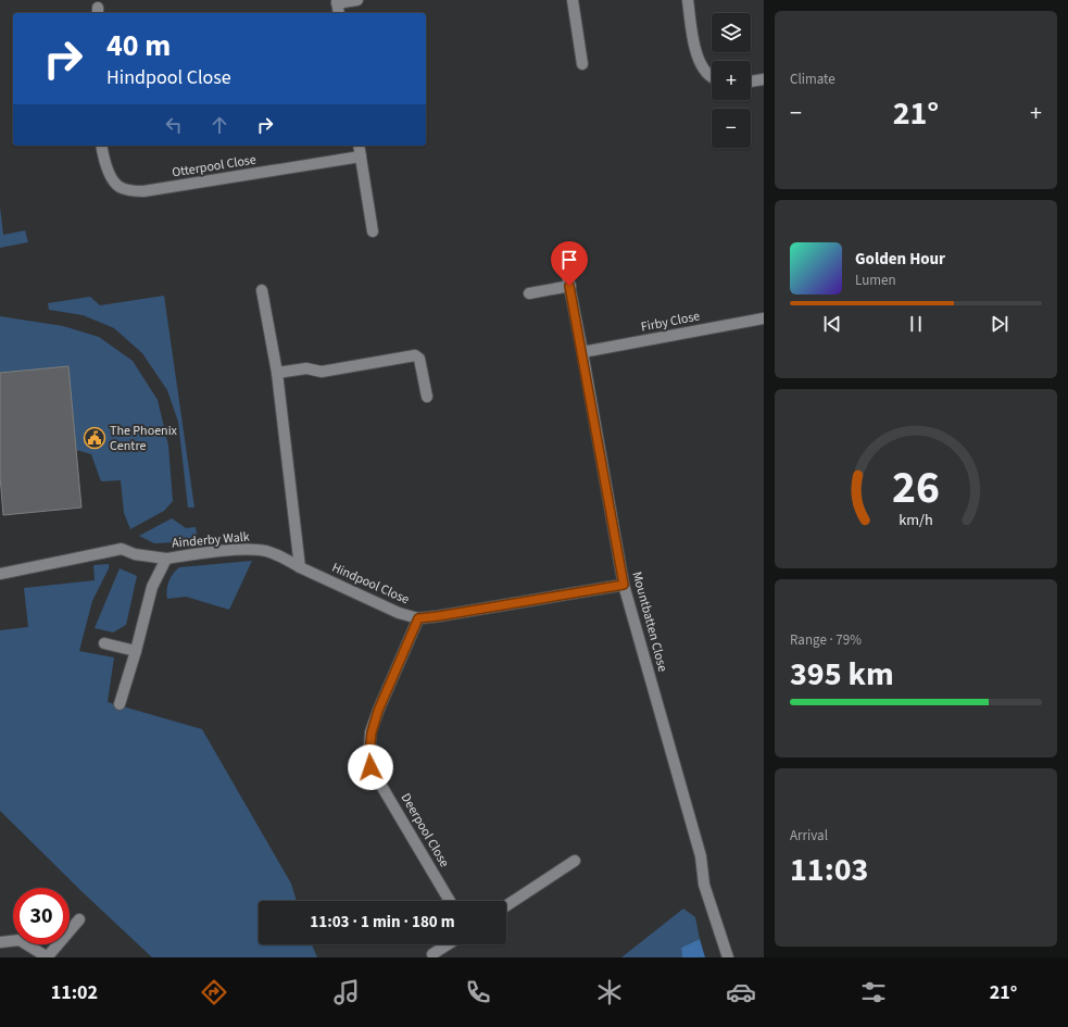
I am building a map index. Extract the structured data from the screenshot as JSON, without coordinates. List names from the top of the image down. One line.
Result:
{"streets":{"street":["Otterpool Close","Firby Close","Ainderby Walk","Hindpool Close","Mountbatten Close","Deerpool Close"]},"crossings":[["Firby Close","Mountbatten Close"],["Ainderby Walk","Hindpool Close"],["Hindpool Close","Mountbatten Close"],["Hindpool Close","Deerpool Close"]],"places":{"public building":["The Phoenix Centre"]},"page":{"tile":["Climate",["Range · 79%","395 km"],["Arrival","11:03"]],"map_buttons":["+","−"],"turn":["40 m","Hindpool Close"],"heat":["−","21°","+"],"song":["Golden Hour","Lumen"],"limit":"30","trip":"11:03 · 1 min · 180 m","tabs":["11:02","21°"],"gauge":["26","km/h"]}}
